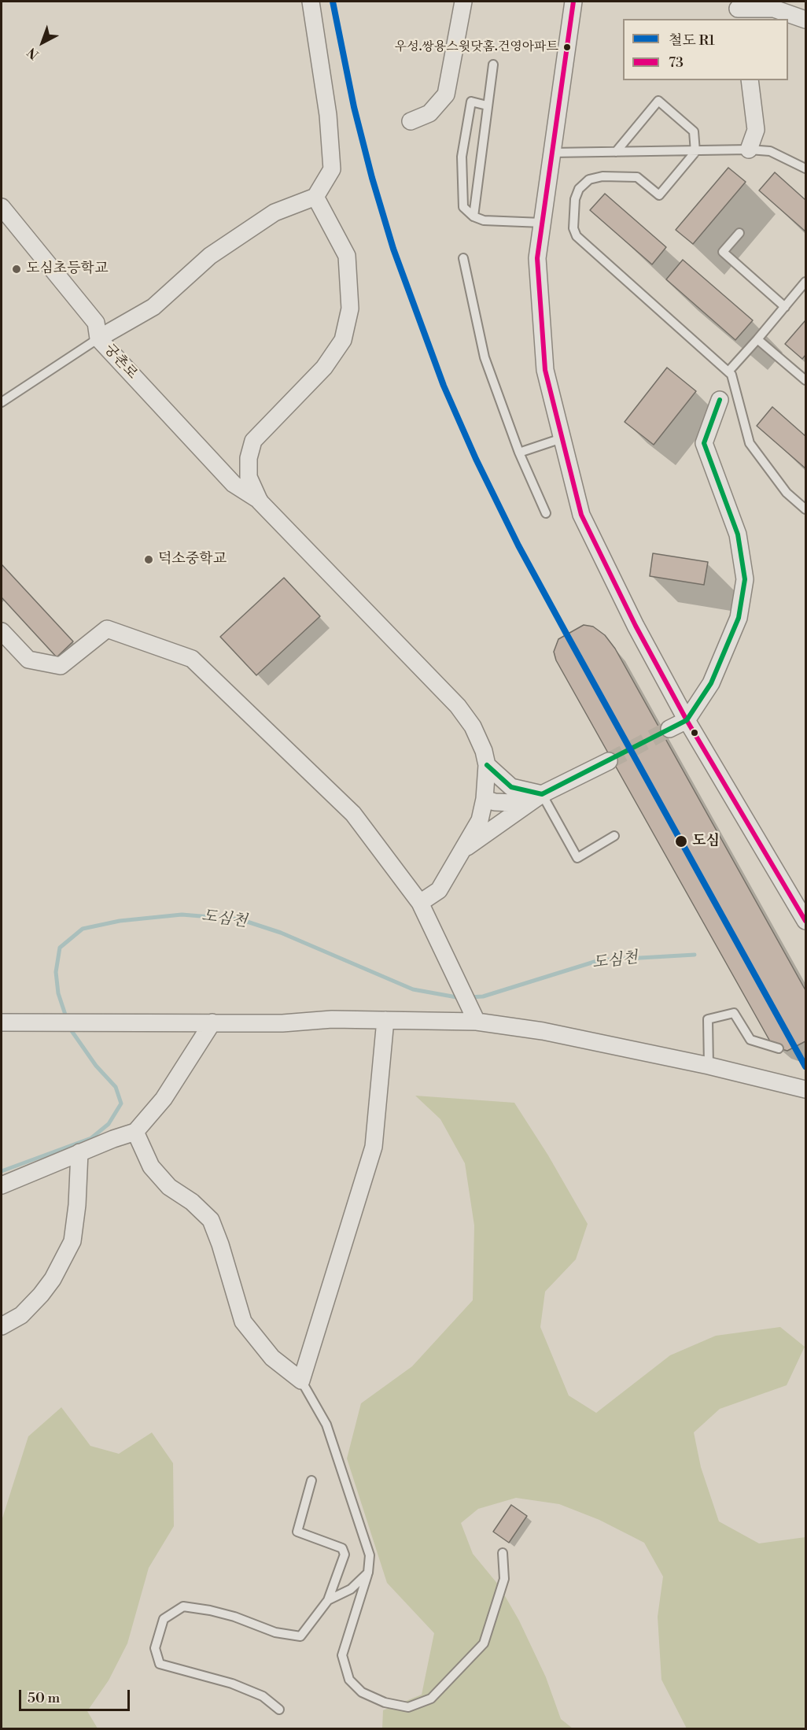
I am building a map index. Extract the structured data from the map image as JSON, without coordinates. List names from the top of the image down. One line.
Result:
{"streets":{"street":["궁촌로"]},"water":["도심천"],"places":["우성.쌍용스윗닷홈.건영아파트","도심초등학교","덕소중학교","도심"],"lines":["rail line R1","transit line 73"],"legend":["철도 R1","73"],"scale_bar":"50 m","north":"bottom left"}
